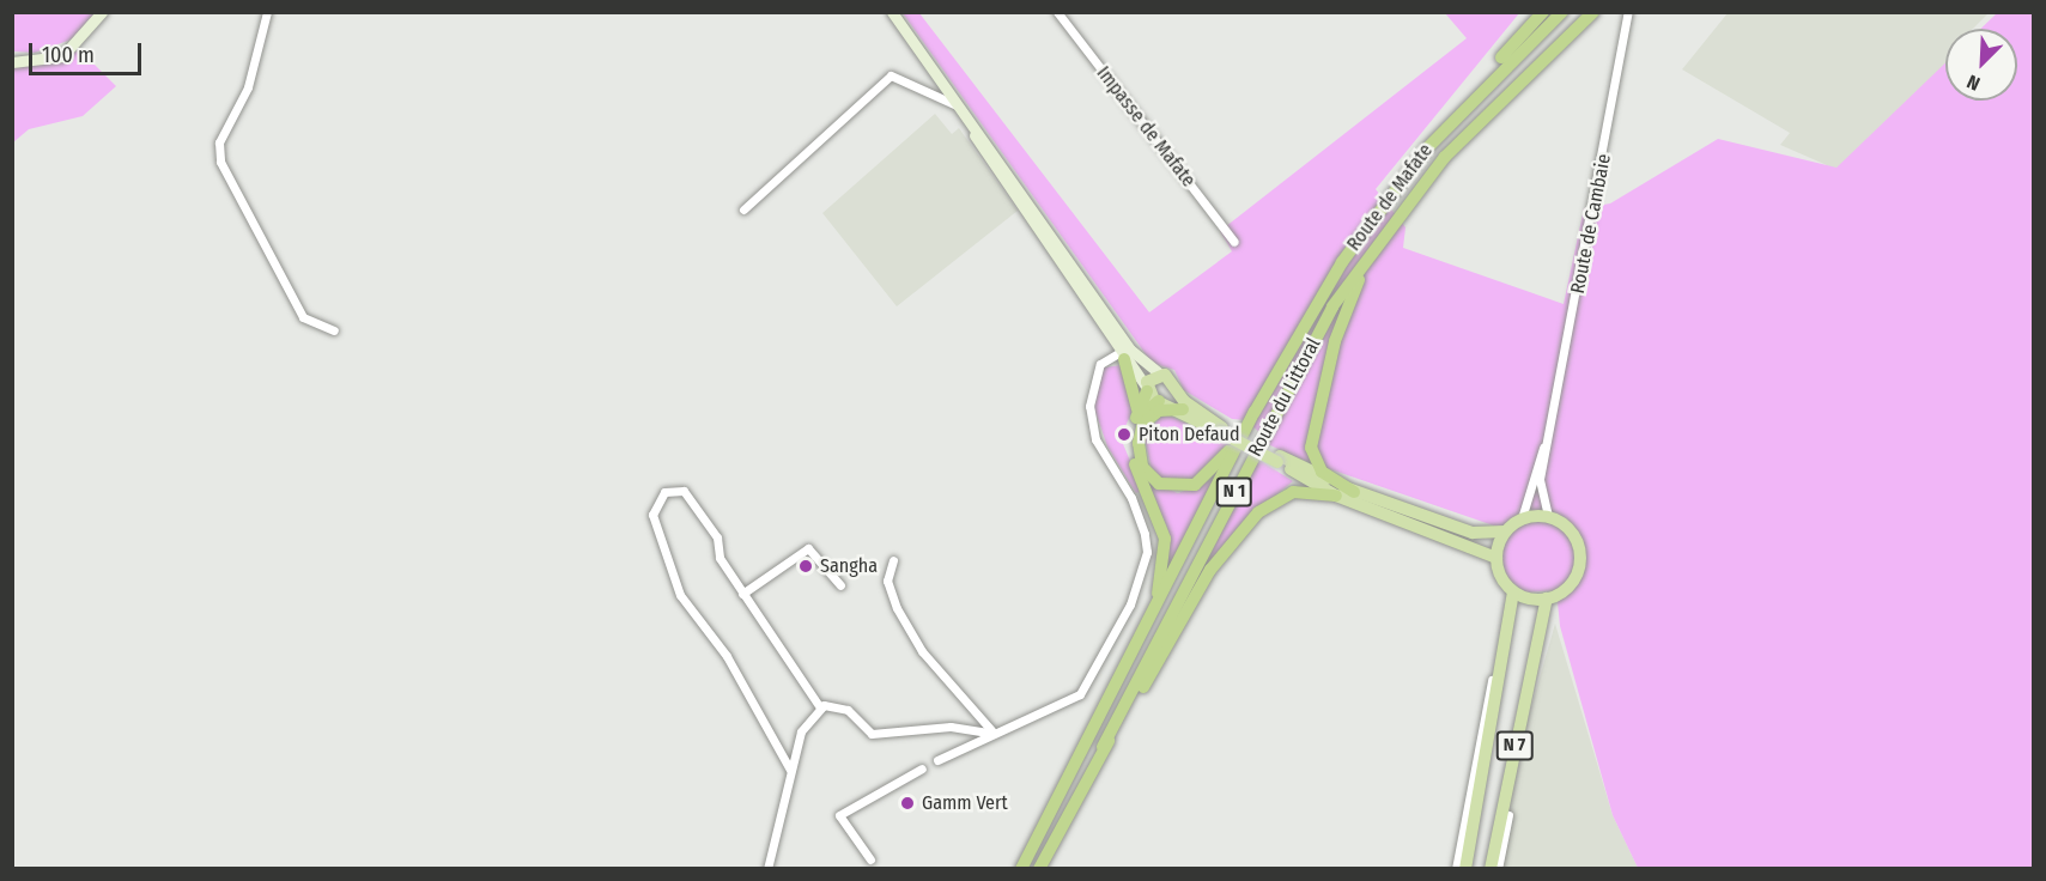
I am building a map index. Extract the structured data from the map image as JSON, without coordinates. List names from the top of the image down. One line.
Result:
{"streets":{"highway":["Route de Mafate","Route du Littoral","N 1"],"main road":["N 7"],"street":["Impasse de Mafate","Route de Cambaie"]},"crossings":[["Route de Mafate","Route du Littoral"],["Route de Cambaie","N 7"],["Route du Littoral","N 1"]],"places":["Piton Defaud","Sangha","Gamm Vert"],"scale_bar":"100 m","north":"bottom left"}
